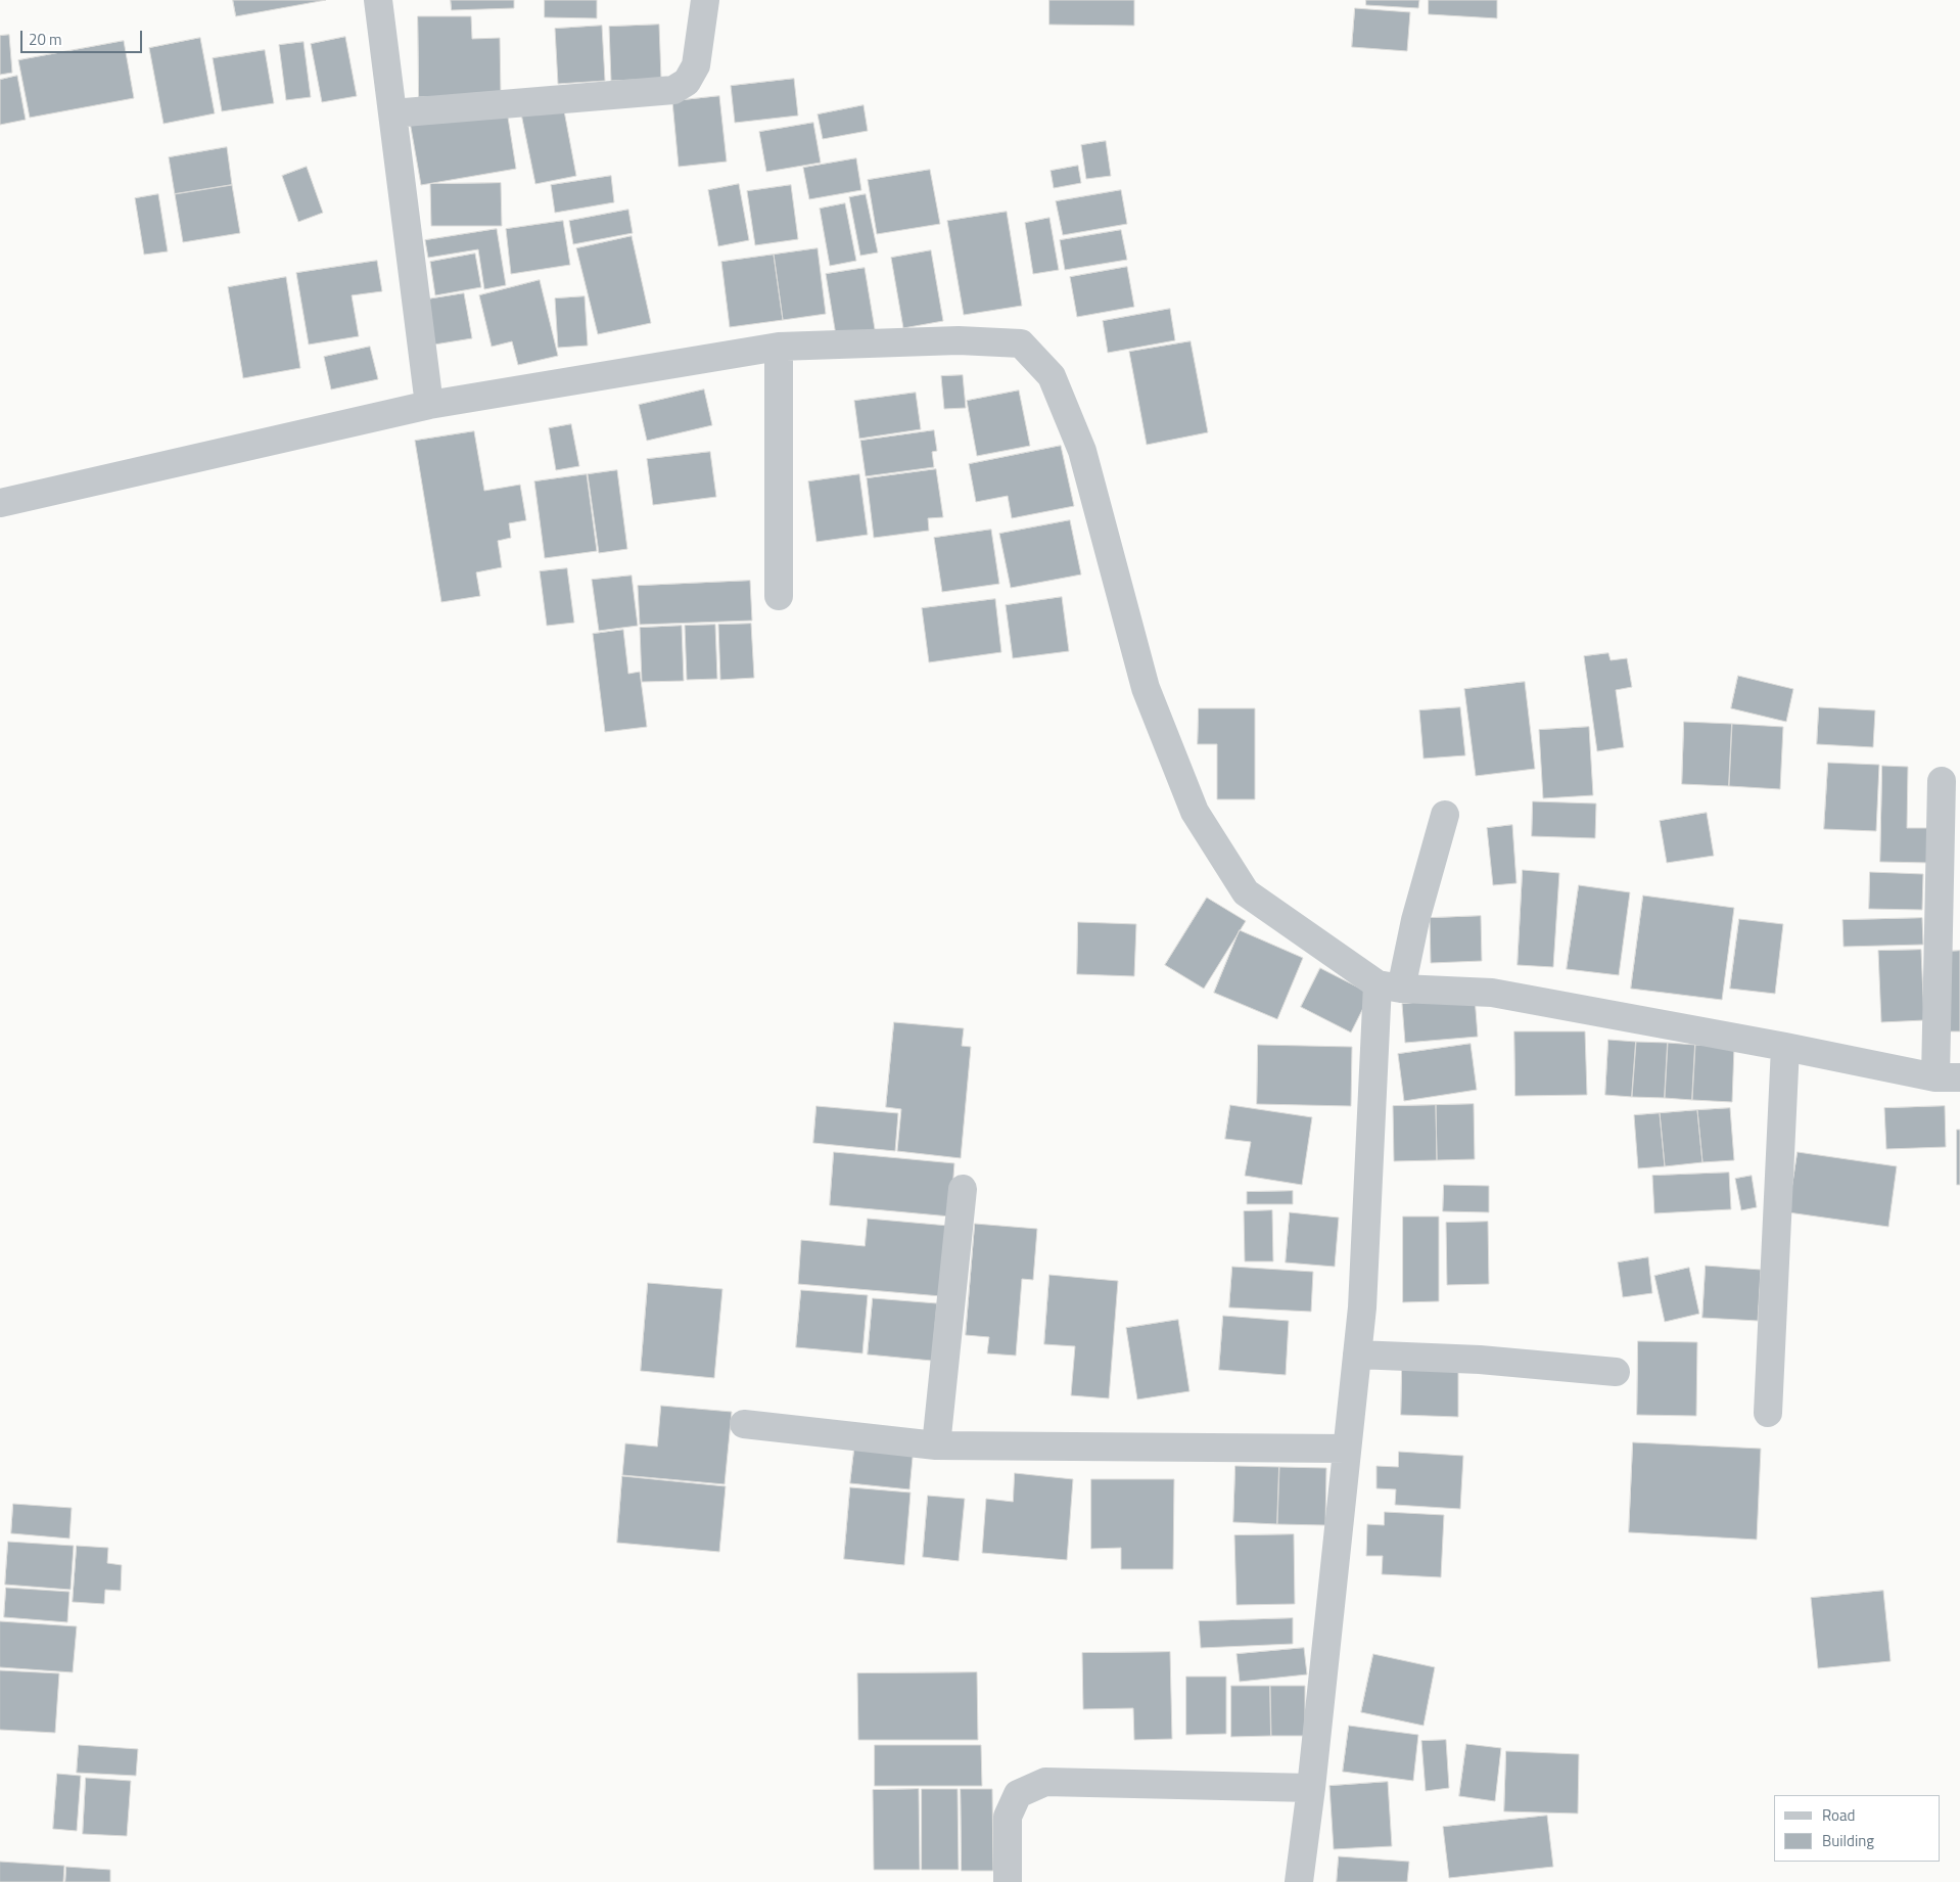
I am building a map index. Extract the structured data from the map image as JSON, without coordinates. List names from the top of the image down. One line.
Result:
{"legend":["Road","Building"],"scale_bar":"20 m"}
